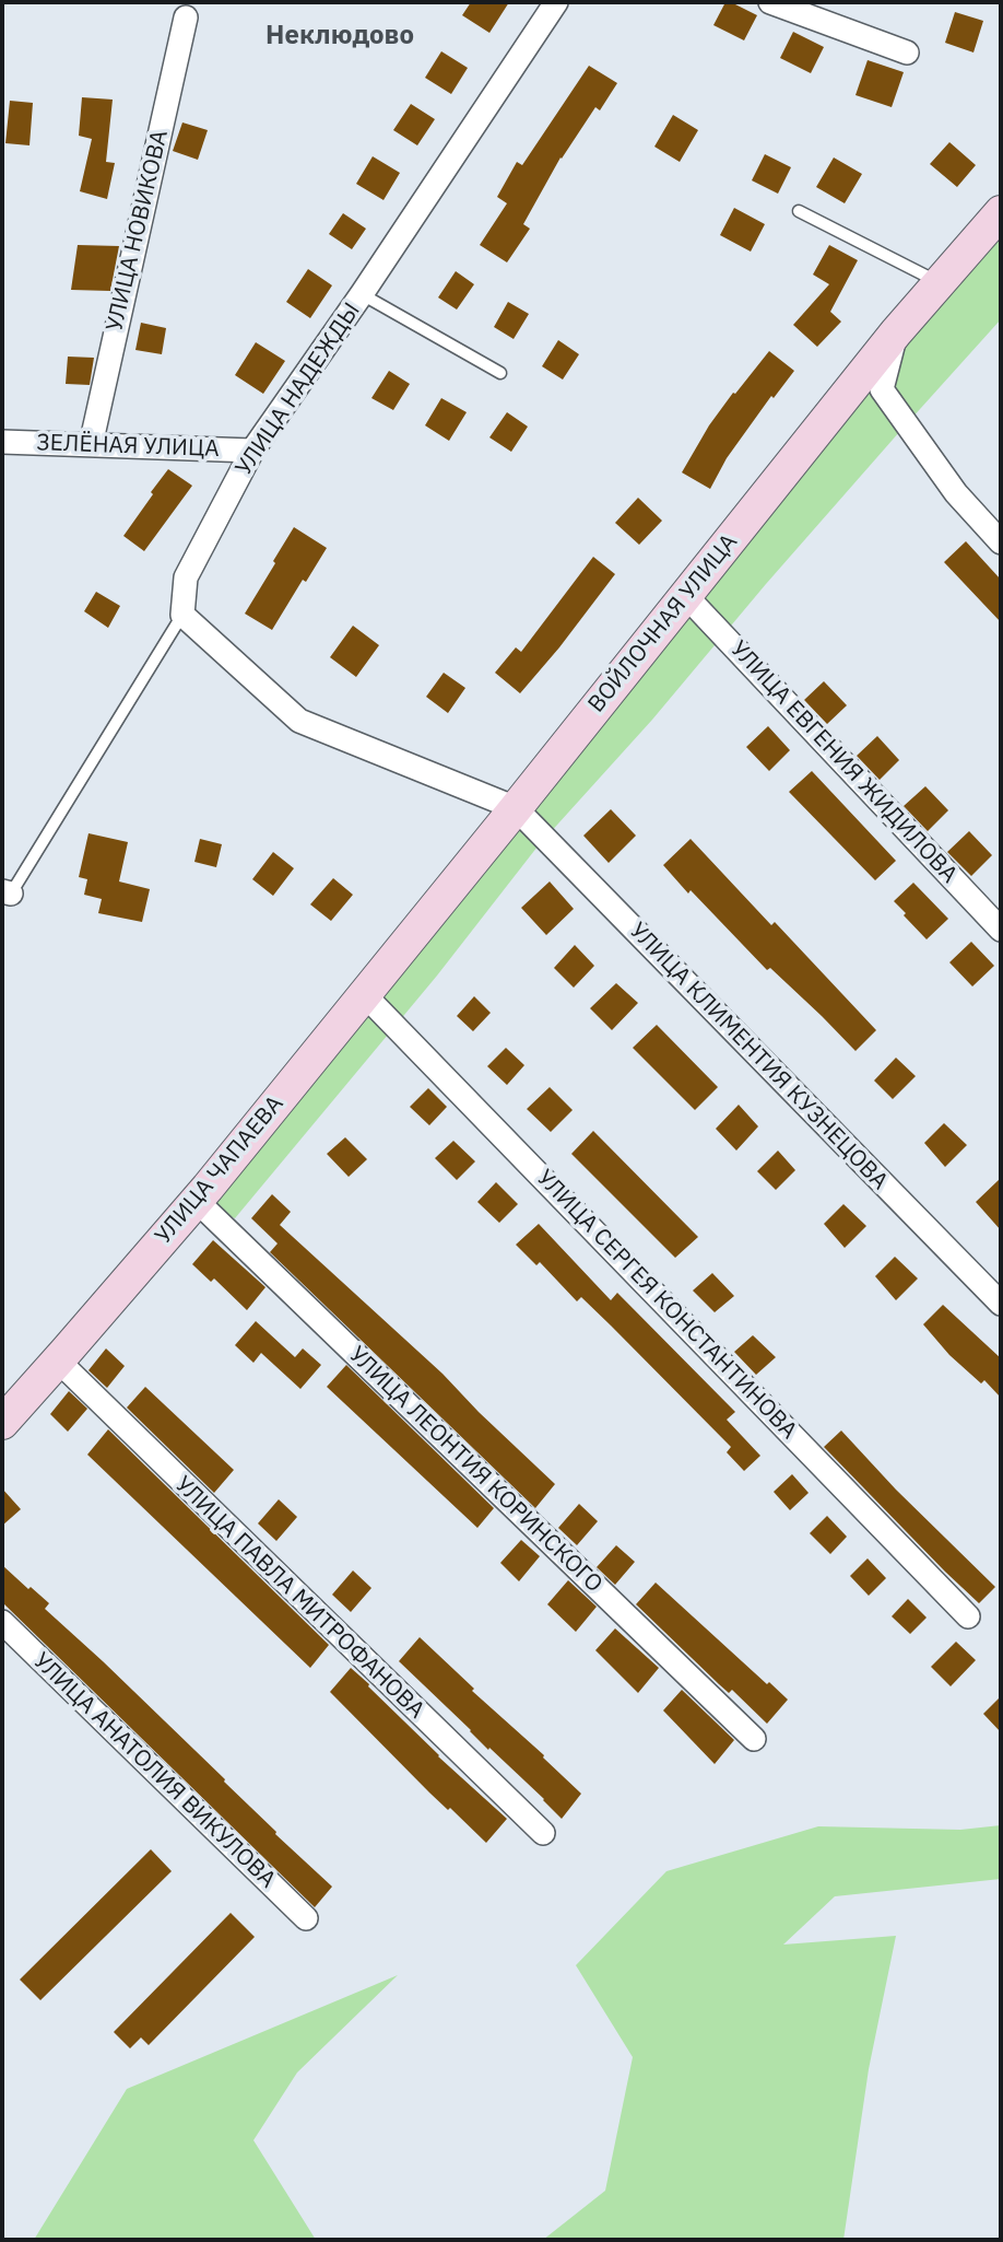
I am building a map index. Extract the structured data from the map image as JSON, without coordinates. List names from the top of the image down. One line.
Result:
{"streets":{"street":["УЛИЦА НОВИКОВА","УЛИЦА НАДЕЖДЫ","ЗЕЛЁНАЯ УЛИЦА","ВОЙЛОЧНАЯ УЛИЦА","УЛИЦА ЕВГЕНИЯ ЖИДИЛОВА","УЛИЦА КЛИМЕНТИЯ КУЗНЕЦОВА","УЛИЦА ЧАПАЕВА","УЛИЦА СЕРГЕЯ КОНСТАНТИНОВА","УЛИЦА ЛЕОНТИЯ КОРИНСКОГО","УЛИЦА ПАВЛА МИТРОФАНОВА","УЛИЦА АНАТОЛИЯ ВИКУЛОВА"]},"crossings":[["УЛИЦА НОВИКОВА","ЗЕЛЁНАЯ УЛИЦА"],["УЛИЦА НАДЕЖДЫ","ЗЕЛЁНАЯ УЛИЦА"],["ВОЙЛОЧНАЯ УЛИЦА","УЛИЦА ЕВГЕНИЯ ЖИДИЛОВА"],["ВОЙЛОЧНАЯ УЛИЦА","УЛИЦА КЛИМЕНТИЯ КУЗНЕЦОВА"],["ВОЙЛОЧНАЯ УЛИЦА","УЛИЦА ЧАПАЕВА"],["УЛИЦА ЧАПАЕВА","УЛИЦА СЕРГЕЯ КОНСТАНТИНОВА"],["УЛИЦА ЧАПАЕВА","УЛИЦА ЛЕОНТИЯ КОРИНСКОГО"],["УЛИЦА ЧАПАЕВА","УЛИЦА ПАВЛА МИТРОФАНОВА"]],"districts":["Неклюдово"]}
